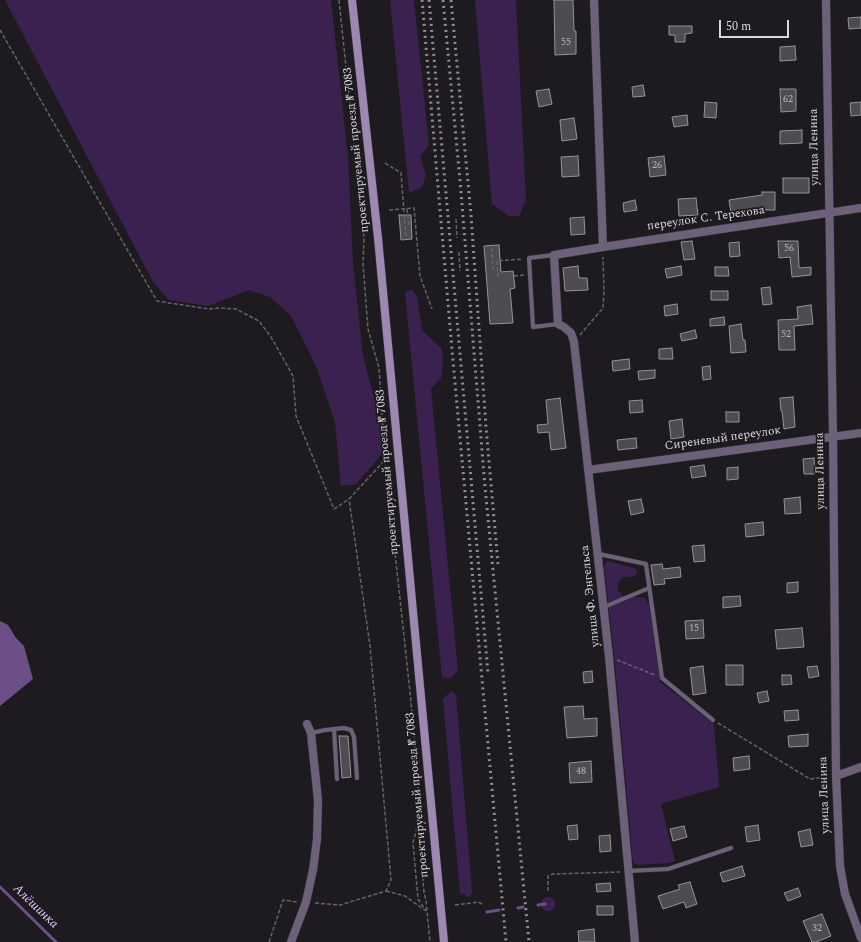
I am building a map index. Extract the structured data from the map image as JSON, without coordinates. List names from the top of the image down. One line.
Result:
{"streets":{"main road":["проектируемый проезд № 7083"],"street":["улица Ленина","переулок С. Терехова","Сиреневый переулок","улица Ф. Энгельса"]},"crossings":[["улица Ленина","переулок С. Терехова"],["улица Ленина","Сиреневый переулок"],["Сиреневый переулок","улица Ф. Энгельса"]],"water":["Алёшинка"],"house_numbers":["55","62","26","56","52","15","48","32"],"scale_bar":"50 m"}
